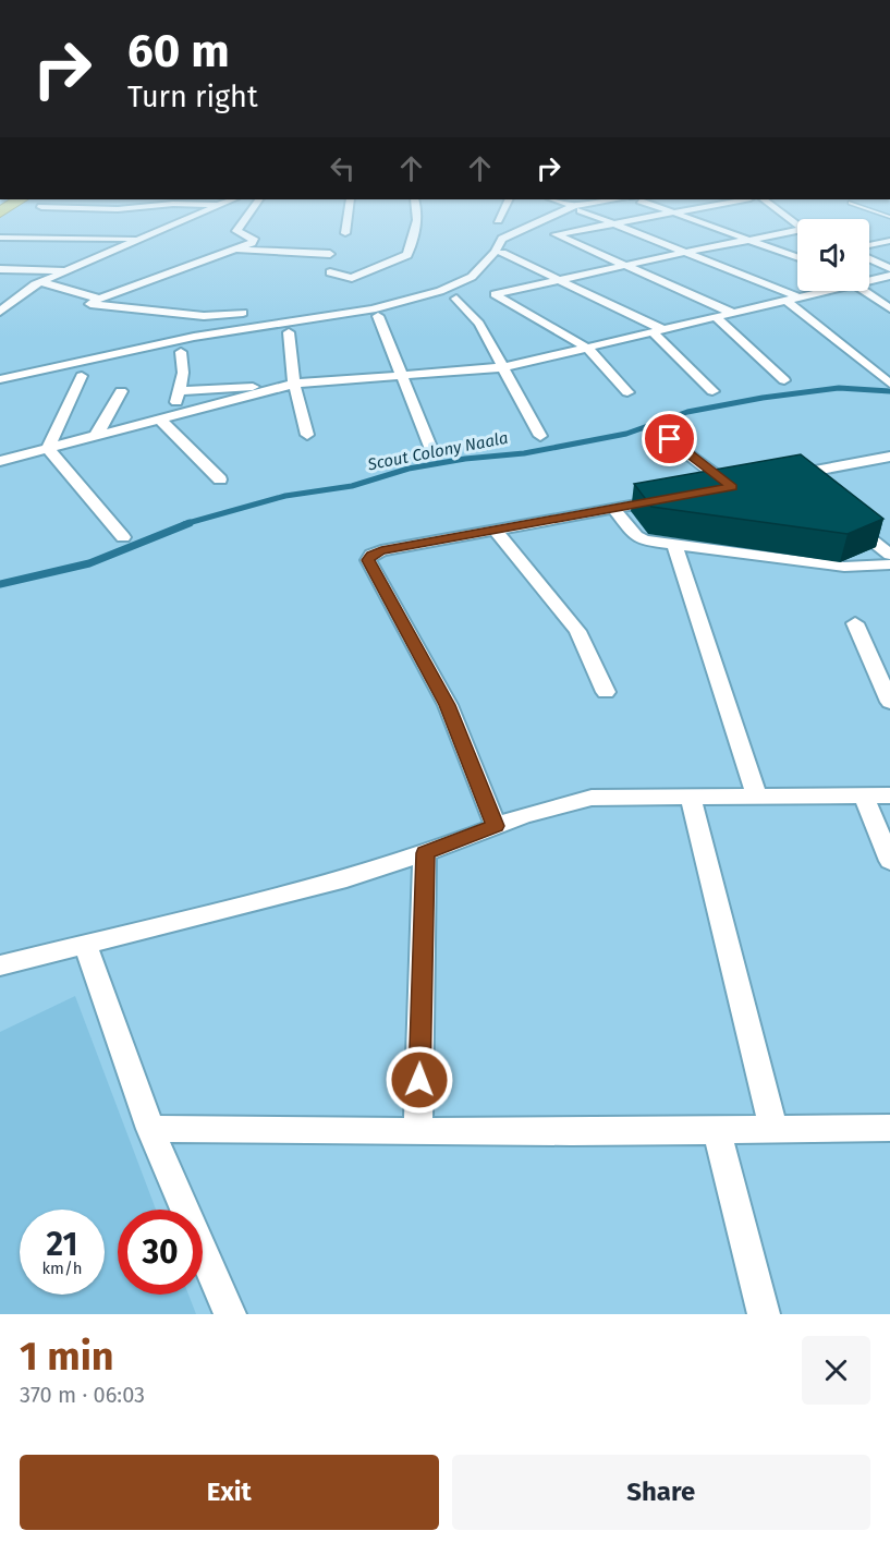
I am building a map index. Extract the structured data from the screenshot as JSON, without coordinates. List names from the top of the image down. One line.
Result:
{"water":["Scout Colony Naala"],"page":{"turn":["60 m","Turn right"],"speed":"21 km/h","limit":"30","heading":["1 min","370 m · 06:03"],"buttons":["Exit","Share"]}}
